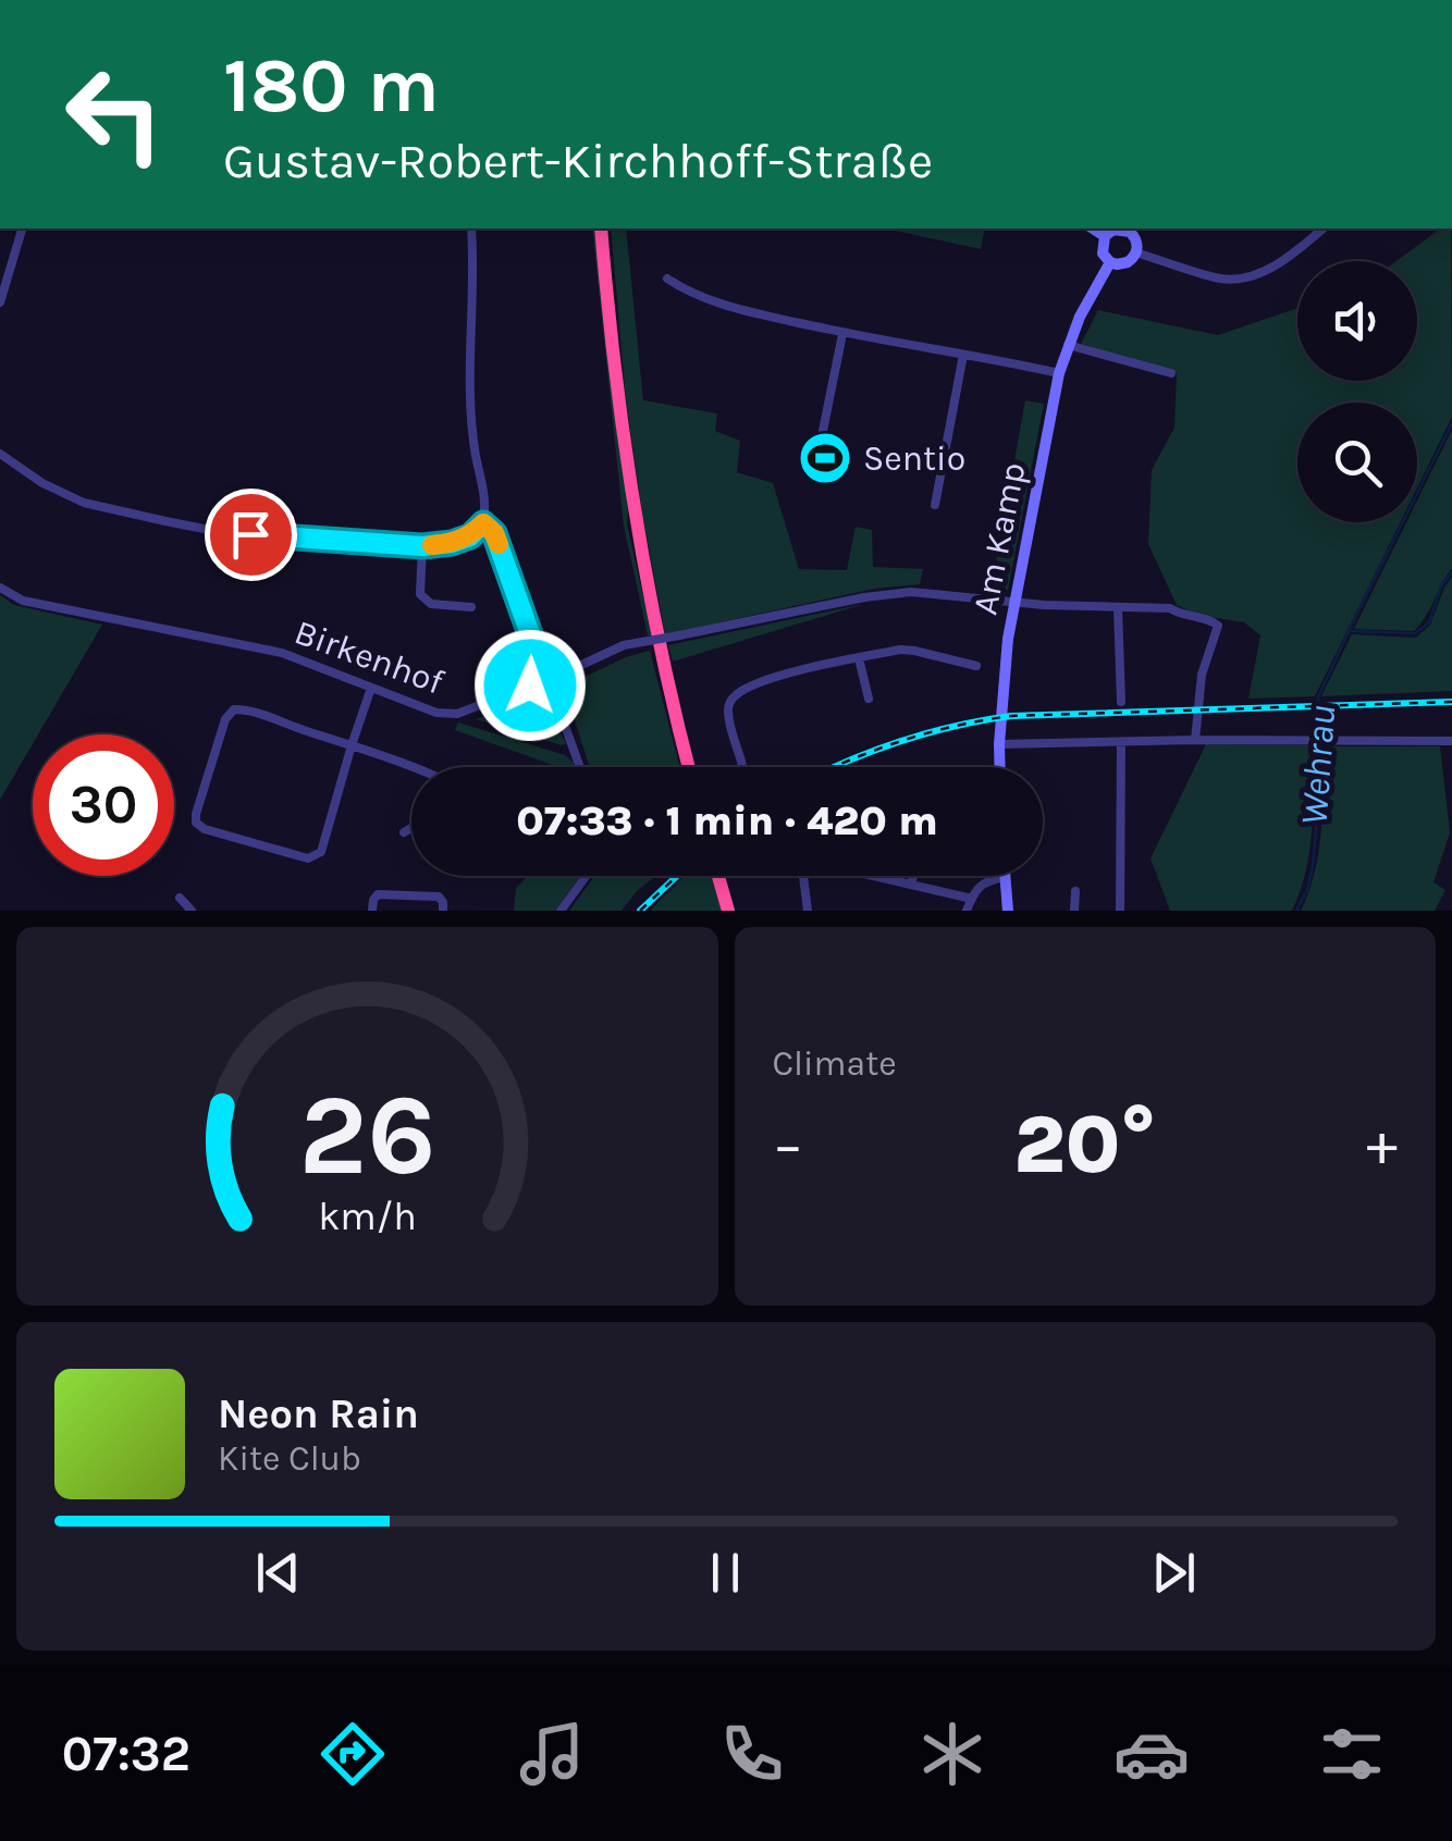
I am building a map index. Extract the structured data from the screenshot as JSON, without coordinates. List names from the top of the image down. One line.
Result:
{"streets":{"main road":["Am Kamp"],"street":["Birkenhof"]},"water":["Wehrau"],"places":{"sports":["Sentio"]},"page":{"turn":["180 m","Gustav-Robert-Kirchhoff-Straße"],"limit":"30","trip":"07:33 · 1 min · 420 m","tile":"Climate","heat":["−","20°","+"],"song":["Neon Rain","Kite Club"],"tabs":"07:32","gauge":["26","km/h"]}}
